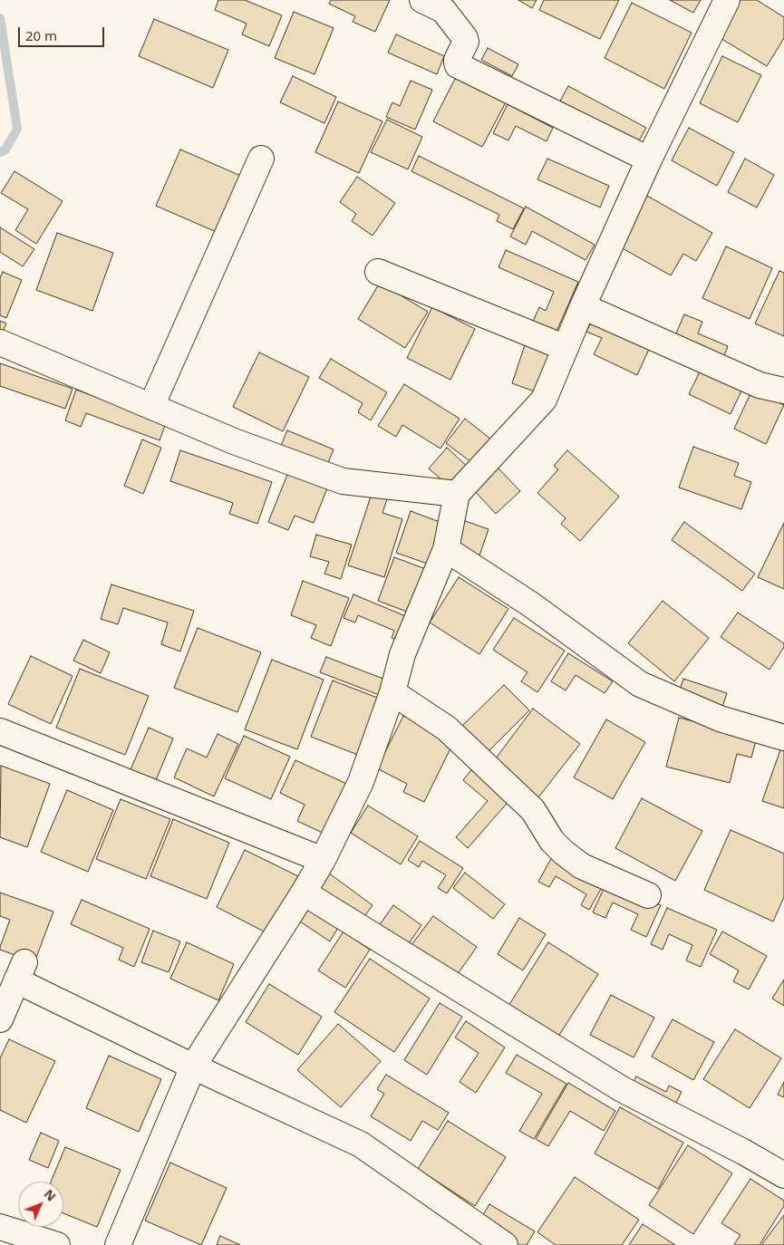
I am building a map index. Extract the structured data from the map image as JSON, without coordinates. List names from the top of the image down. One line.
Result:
{"scale_bar":"20 m","north":"top right"}
